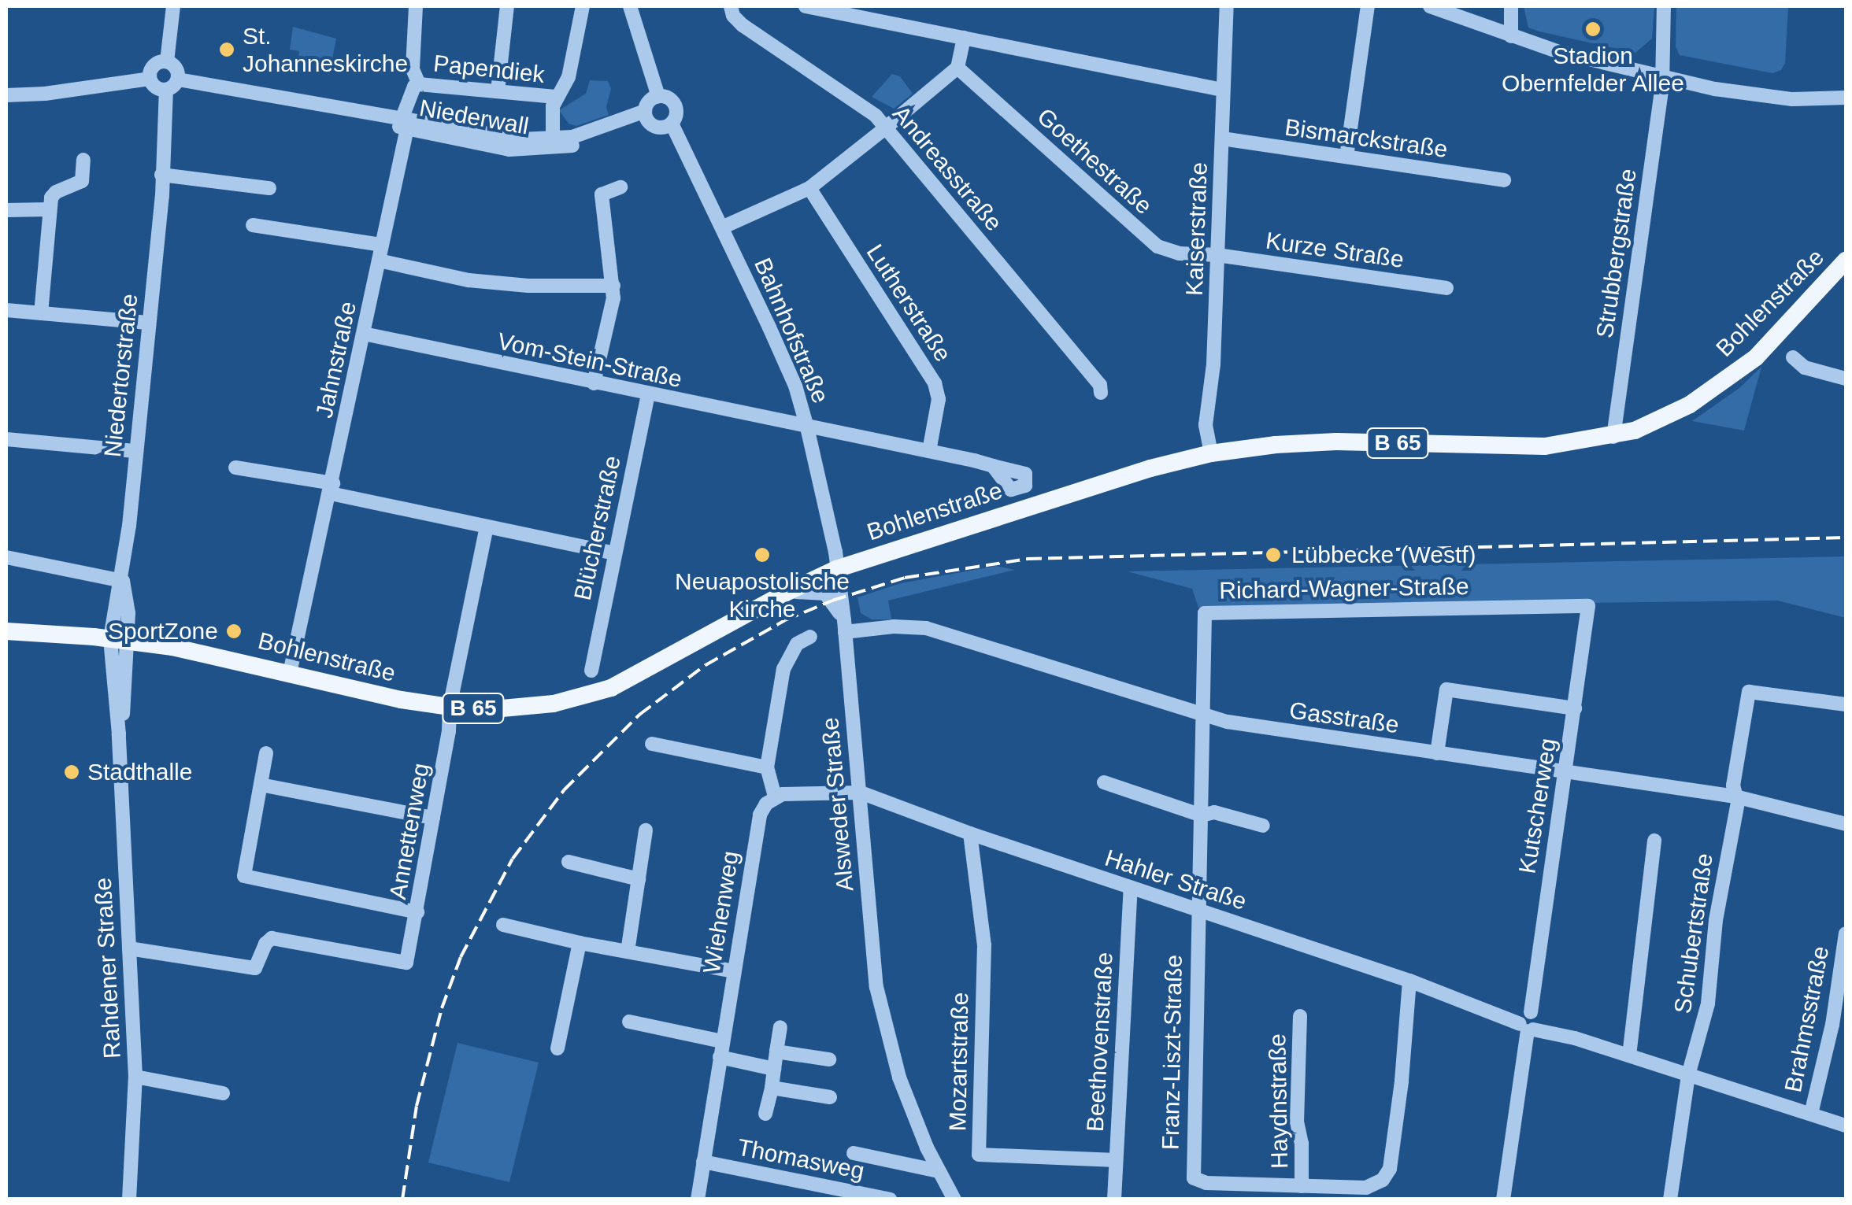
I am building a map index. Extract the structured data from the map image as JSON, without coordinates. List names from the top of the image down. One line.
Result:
{"streets":{"main road":["Bohlenstraße","B 65"],"street":["Papendiek","Niederwall","Bismarckstraße","Goethestraße","Andreasstraße","Kaiserstraße","Kurze Straße","Strubbergstraße","Lutherstraße","Bahnhofstraße","Jahnstraße","Vom-Stein-Straße","Niedertorstraße","Blücherstraße","Richard-Wagner-Straße","Gasstraße","Alsweder Straße","Kutscherweg","Annettenweg","Hahler Straße","Wiehenweg","Schubertstraße","Rahdener Straße","Brahmsstraße","Beethovenstraße","Franz-Liszt-Straße","Mozartstraße","Haydnstraße","Thomasweg"]},"crossings":[["Papendiek","Niederwall"],["Papendiek","Jahnstraße"],["Niederwall","Bahnhofstraße"],["Niederwall","Jahnstraße"],["Niederwall","Niedertorstraße"],["Bismarckstraße","Kaiserstraße"],["Goethestraße","Kaiserstraße"],["Goethestraße","Kurze Straße"],["Kaiserstraße","Kurze Straße"],["Kaiserstraße","Bohlenstraße"],["Strubbergstraße","Bohlenstraße"],["Lutherstraße","Bahnhofstraße"],["Bohlenstraße","Jahnstraße"],["Bohlenstraße","Niedertorstraße"],["Bohlenstraße","Alsweder Straße"],["Bohlenstraße","Annettenweg"],["Bohlenstraße","Rahdener Straße"],["Bahnhofstraße","Vom-Stein-Straße"],["Bahnhofstraße","Alsweder Straße"],["Jahnstraße","Vom-Stein-Straße"],["Vom-Stein-Straße","Blücherstraße"],["Vom-Stein-Straße","Alsweder Straße"],["Niedertorstraße","Rahdener Straße"],["Richard-Wagner-Straße","Gasstraße"],["Richard-Wagner-Straße","Kutscherweg"],["Gasstraße","Alsweder Straße"],["Gasstraße","Kutscherweg"],["Gasstraße","Schubertstraße"],["Alsweder Straße","Hahler Straße"],["Kutscherweg","Hahler Straße"],["Annettenweg","Rahdener Straße"],["Hahler Straße","Schubertstraße"],["Hahler Straße","Brahmsstraße"],["Hahler Straße","Beethovenstraße"],["Hahler Straße","Franz-Liszt-Straße"],["Hahler Straße","Mozartstraße"],["Wiehenweg","Thomasweg"],["Beethovenstraße","Mozartstraße"],["Franz-Liszt-Straße","Haydnstraße"]],"places":["Stadion Obernfelder Allee","St. Johanneskirche","Neuapostolische Kirche","Lübbecke (Westf)","SportZone","Stadthalle"]}
